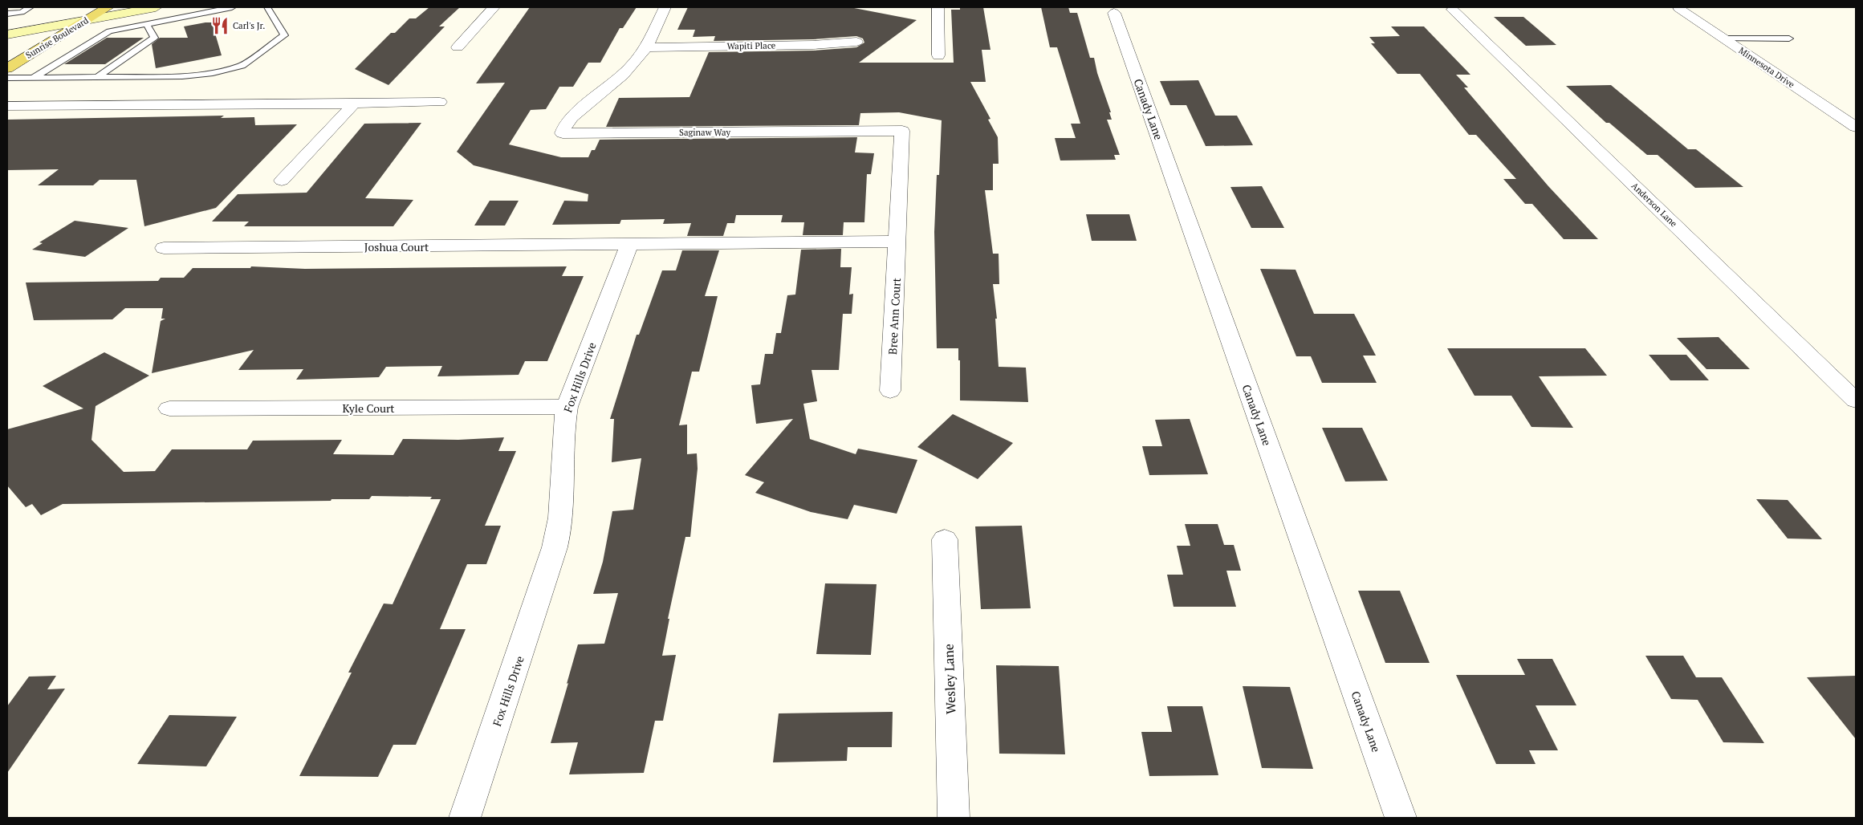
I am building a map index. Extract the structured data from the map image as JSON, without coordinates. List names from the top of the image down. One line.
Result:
{"streets":{"main road":["Sunrise Boulevard"],"street":["Wapiti Place","Minnesota Drive","Canady Lane","Saginaw Way","Anderson Lane","Joshua Court","Bree Ann Court","Fox Hills Drive","Kyle Court","Wesley Lane"]},"crossings":[["Wapiti Place","Saginaw Way"],["Saginaw Way","Bree Ann Court"],["Joshua Court","Fox Hills Drive"],["Fox Hills Drive","Kyle Court"]],"places":{"restaurant":["Carl's Jr."]}}
